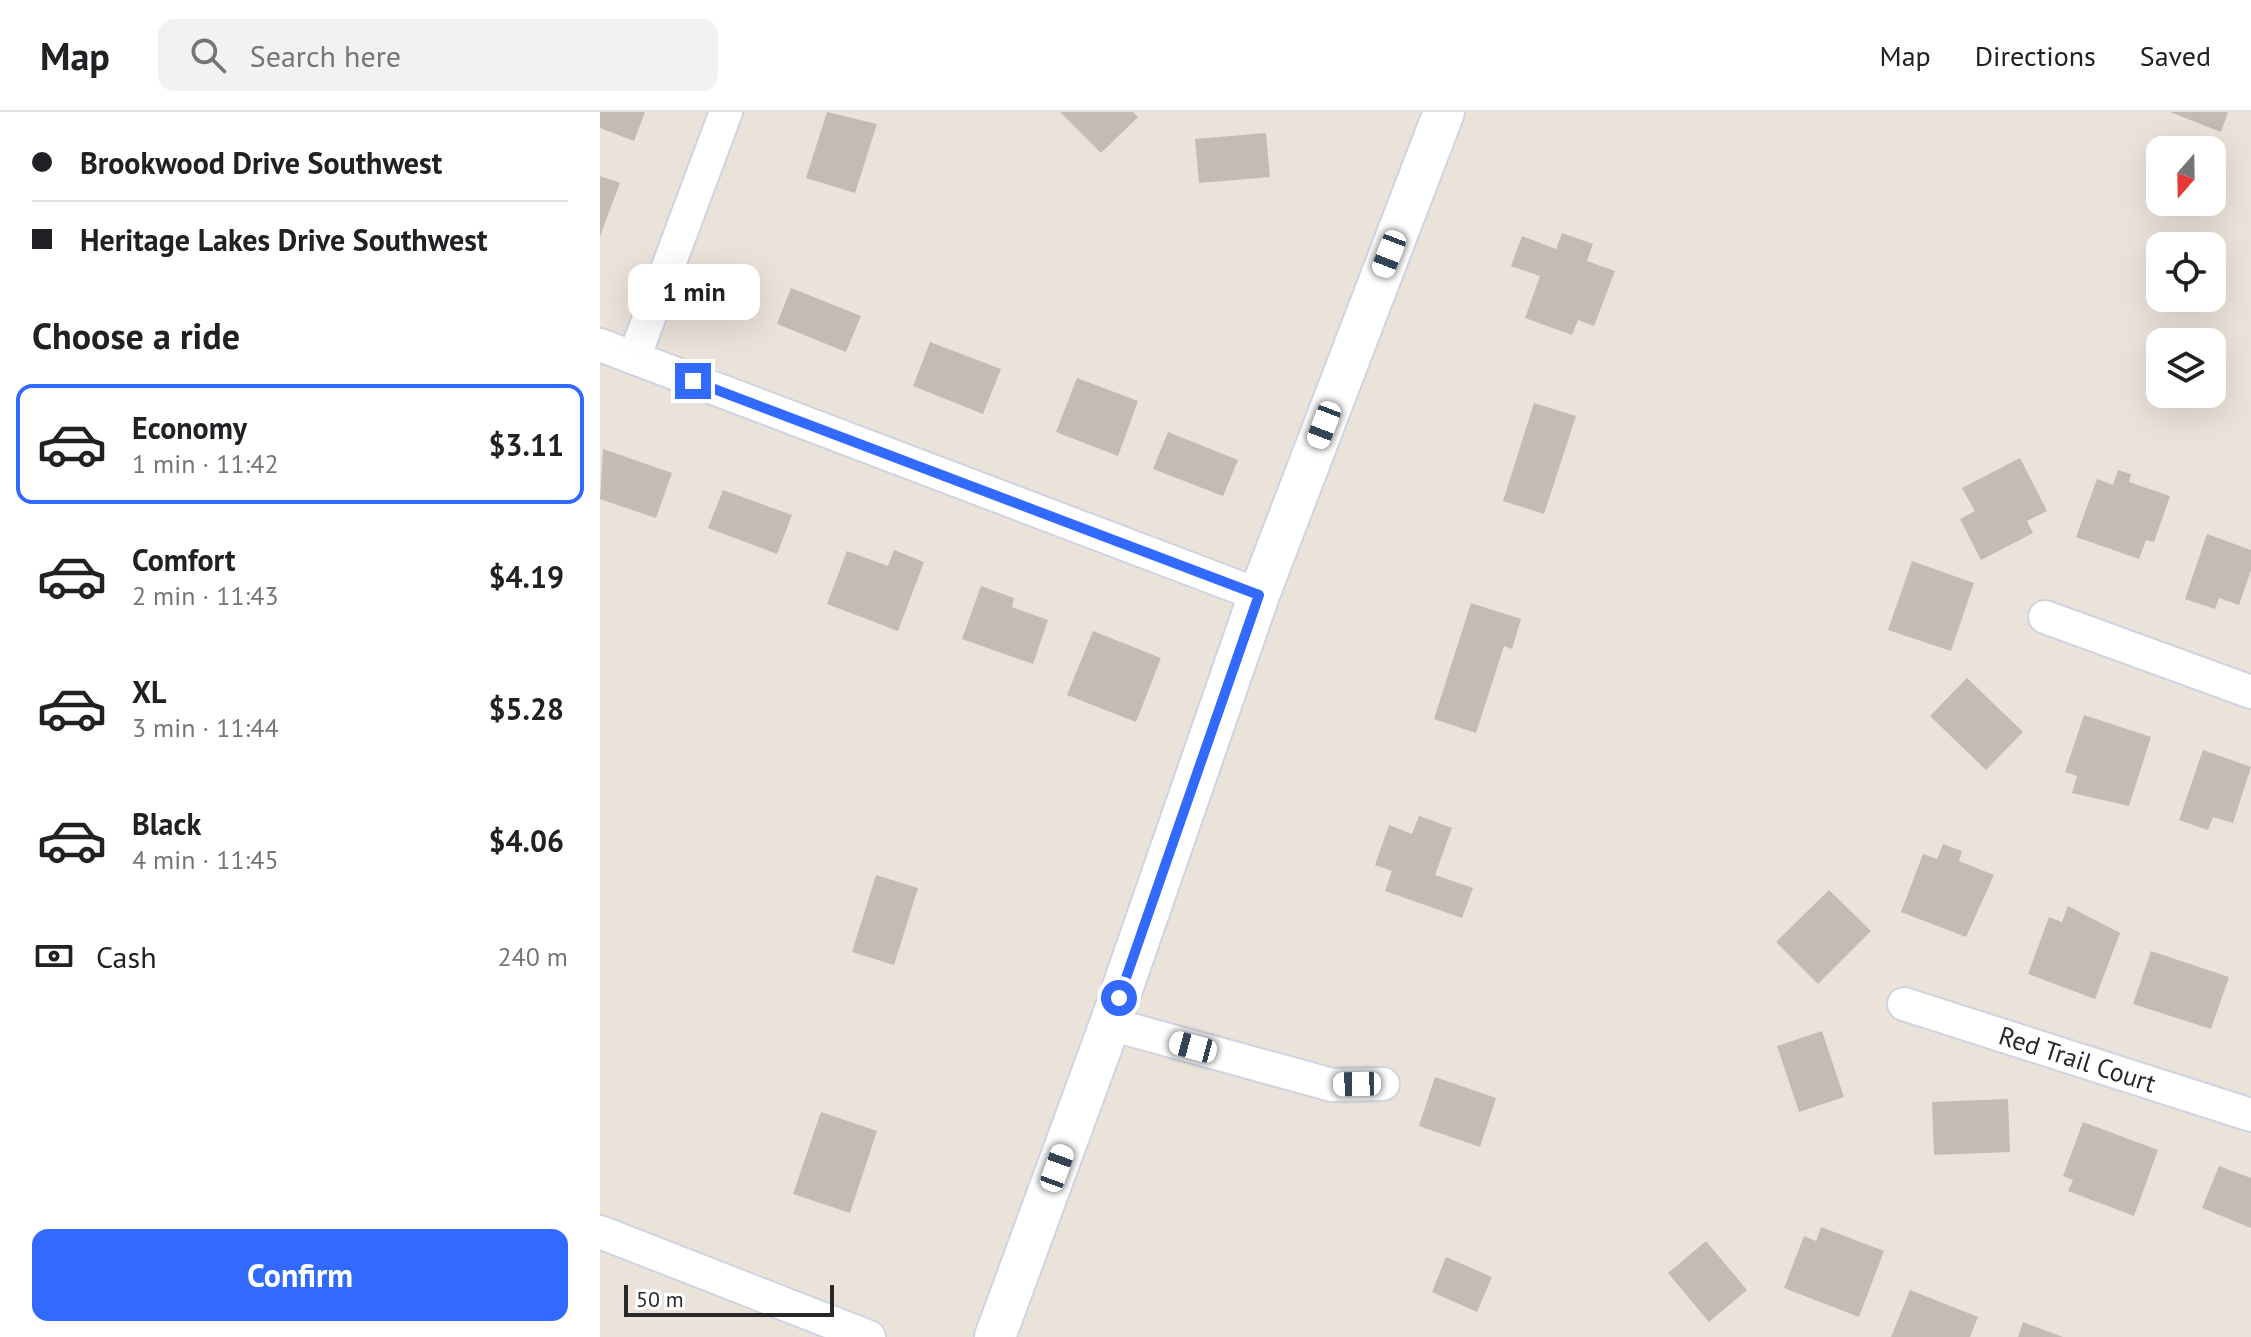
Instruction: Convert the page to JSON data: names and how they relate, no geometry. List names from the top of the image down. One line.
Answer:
{"streets":{"street":["Red Trail Court"]},"scale_bar":"50 m","north":"bottom","page":{"header":"Map","search":"Search here","nav":["Map","Directions","Saved"],"banner":["Brookwood Drive Southwest","Heritage Lakes Drive Southwest"],"bubble":"1 min","heading":"Choose a ride","list":[{"name":"Economy","note":"1 min · 11:42","value":"$3.11"},{"name":"Comfort","note":"2 min · 11:43","value":"$4.19"},{"name":"XL","note":"3 min · 11:44","value":"$5.28"},{"name":"Black","note":"4 min · 11:45","value":"$4.06"}],"pay":["Cash","240 m"],"buttons":"Confirm","scale":"50 m"}}
